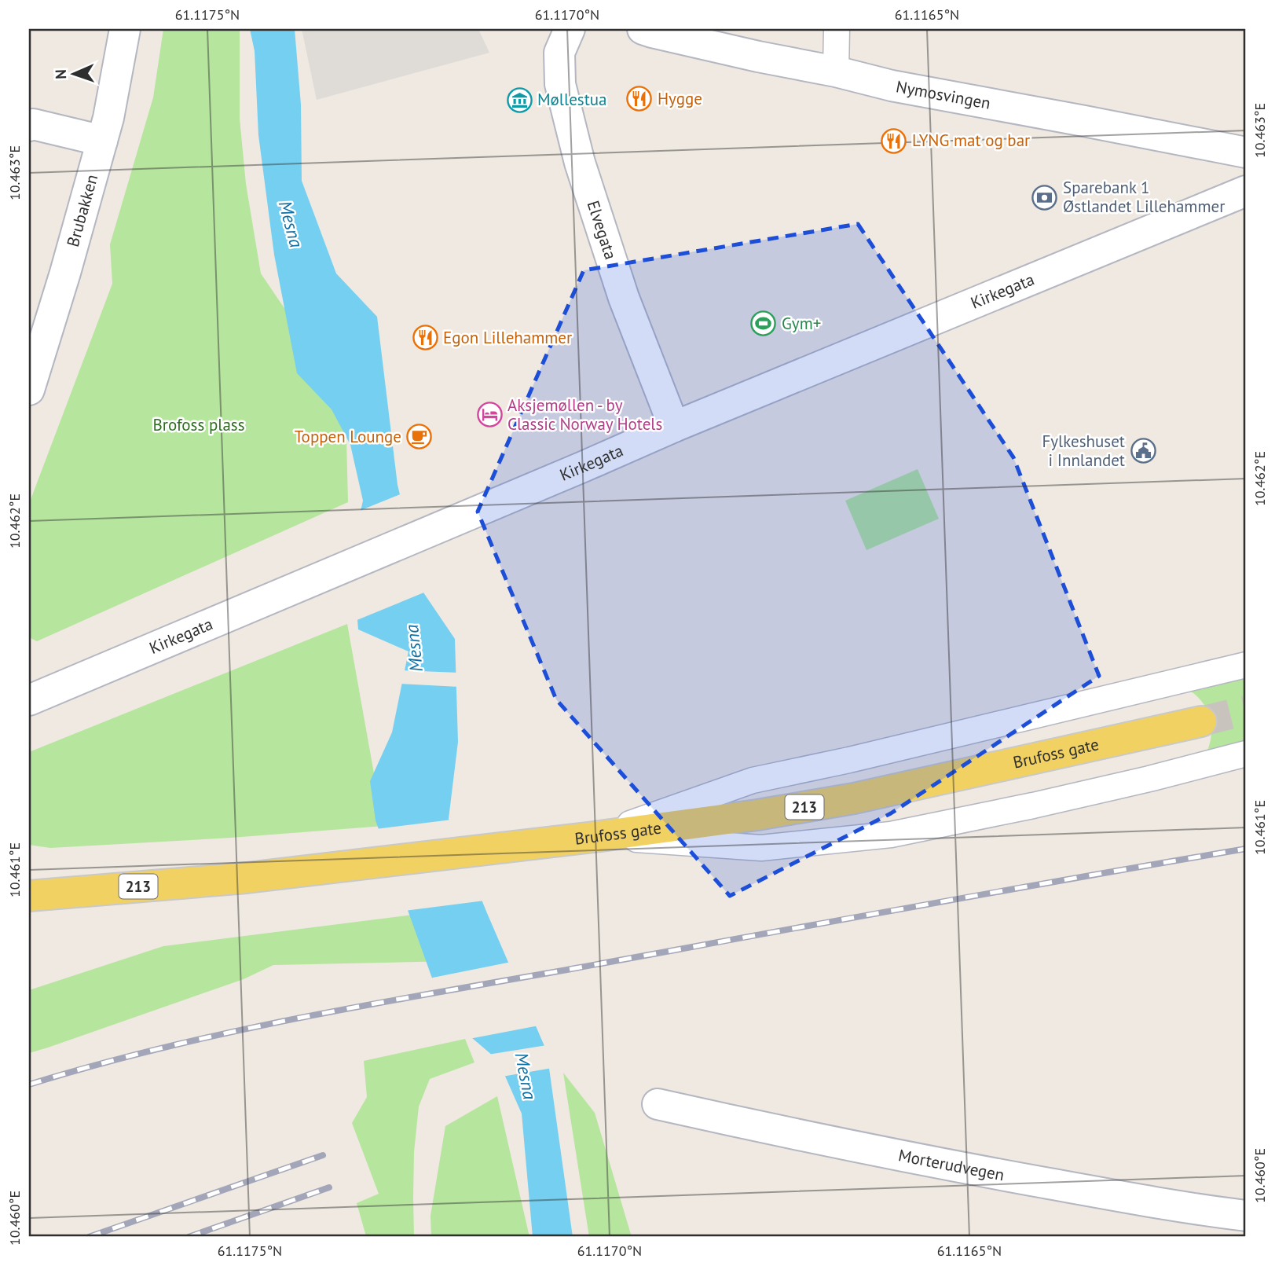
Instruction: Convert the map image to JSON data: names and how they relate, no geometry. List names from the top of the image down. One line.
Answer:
{"streets":{"main road":["Brufoss gate","213"],"street":["Nymosvingen","Brubakken","Elvegata","Kirkegata","Morterudvegen"]},"crossings":[["Elvegata","Kirkegata"]],"water":["Mesna"],"parks":["Brofoss plass"],"places":{"restaurant":["Hygge","LYNG mat og bar","Egon Lillehammer"],"museum":["Møllestua"],"bank":["Sparebank 1 Østlandet Lillehammer"],"sports":["Gym+"],"hotel":["Aksjemøllen - by Classic Norway Hotels"],"cafe":["Toppen Lounge"],"public building":["Fylkeshuset i Innlandet"]},"north":"left","coordinates":["61.1175°N","61.1170°N","61.1165°N","10.463°E","10.462°E","10.461°E","10.460°E"]}
